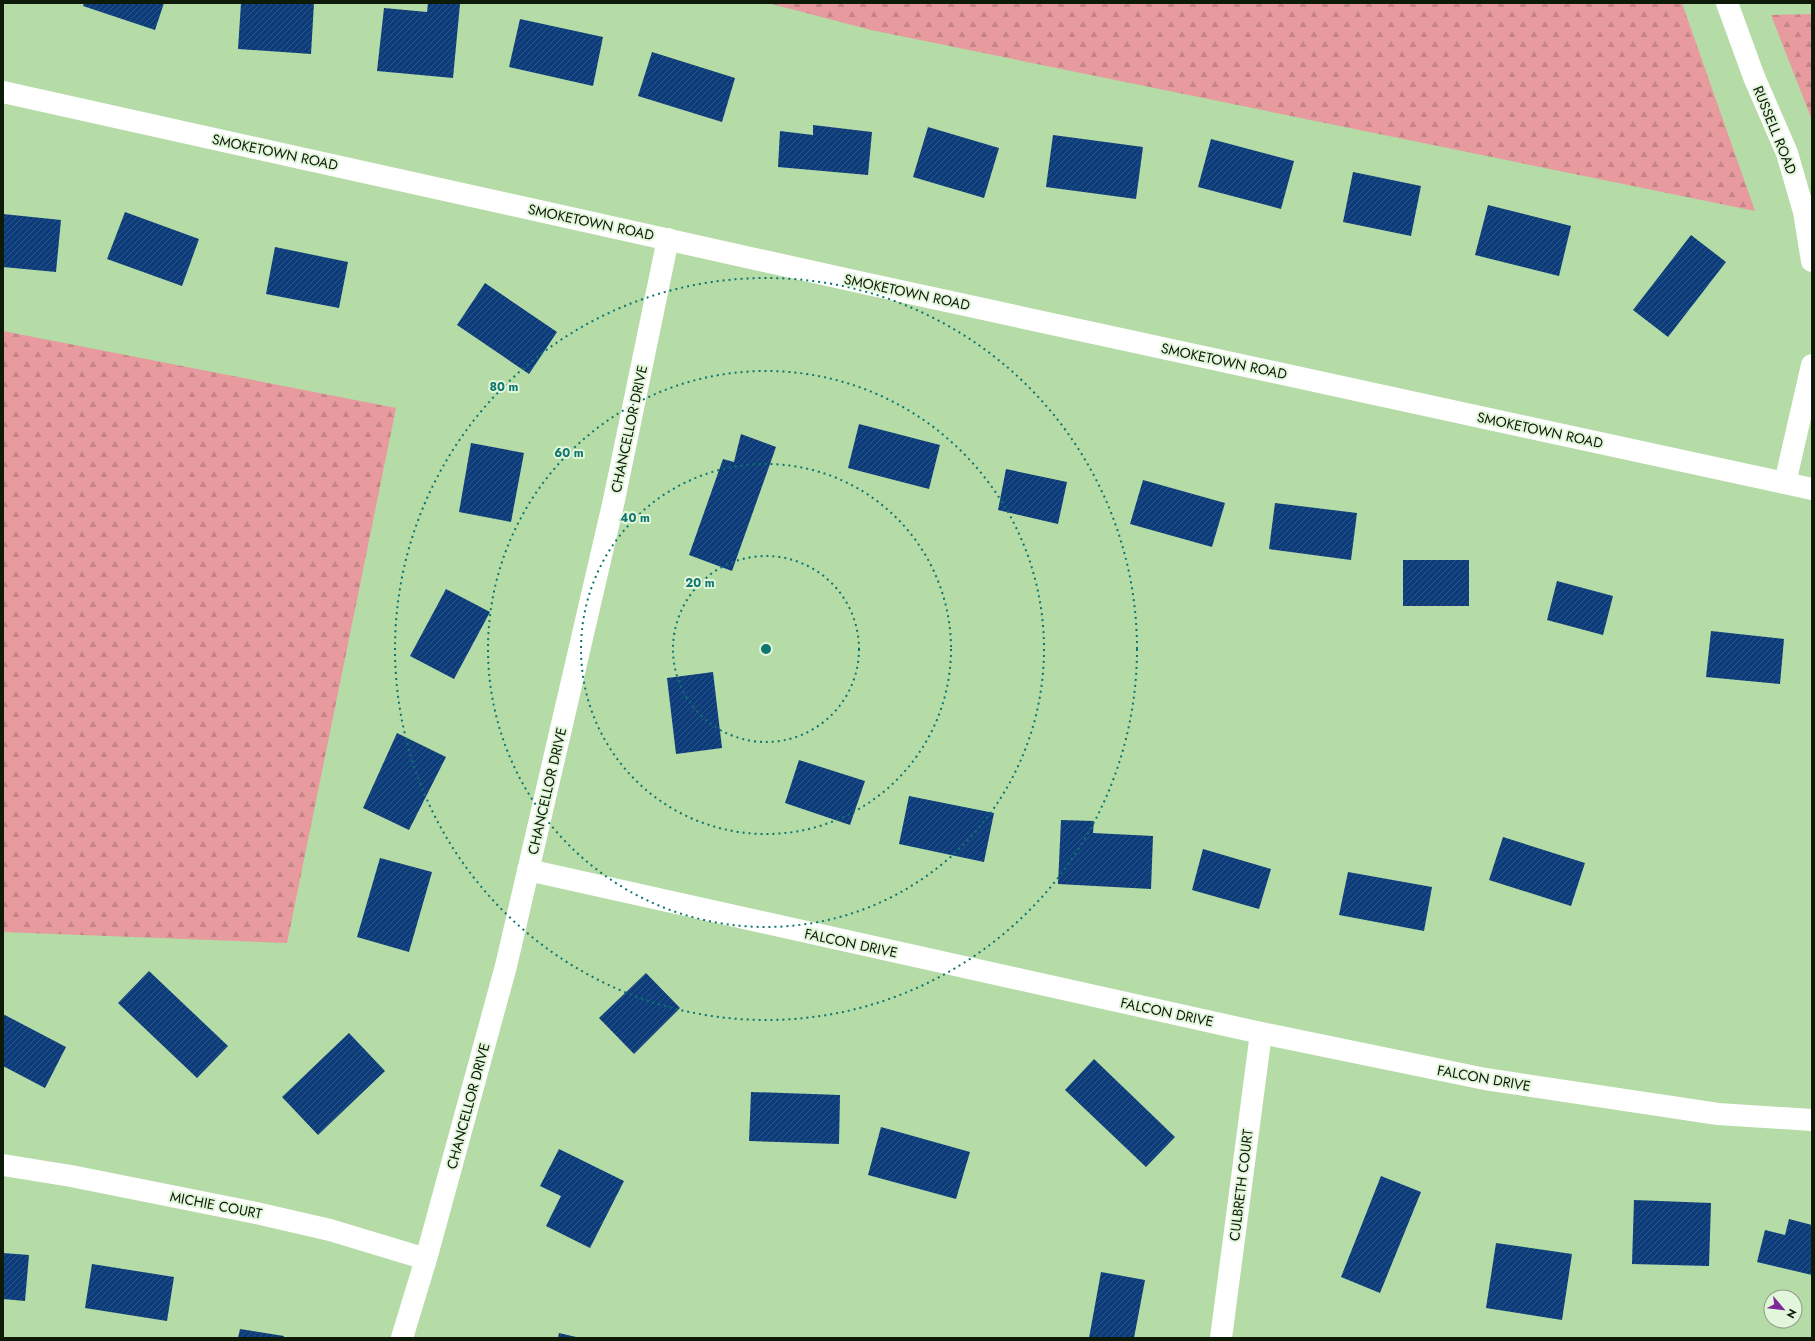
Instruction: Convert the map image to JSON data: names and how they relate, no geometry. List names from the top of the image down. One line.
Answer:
{"streets":{"street":["RUSSELL ROAD","SMOKETOWN ROAD","CHANCELLOR DRIVE","FALCON DRIVE","CULBRETH COURT","MICHIE COURT"]},"crossings":[["SMOKETOWN ROAD","CHANCELLOR DRIVE"],["CHANCELLOR DRIVE","FALCON DRIVE"],["CHANCELLOR DRIVE","MICHIE COURT"],["FALCON DRIVE","CULBRETH COURT"]],"north":"bottom right","rings":["80 m","60 m","40 m","20 m"]}
